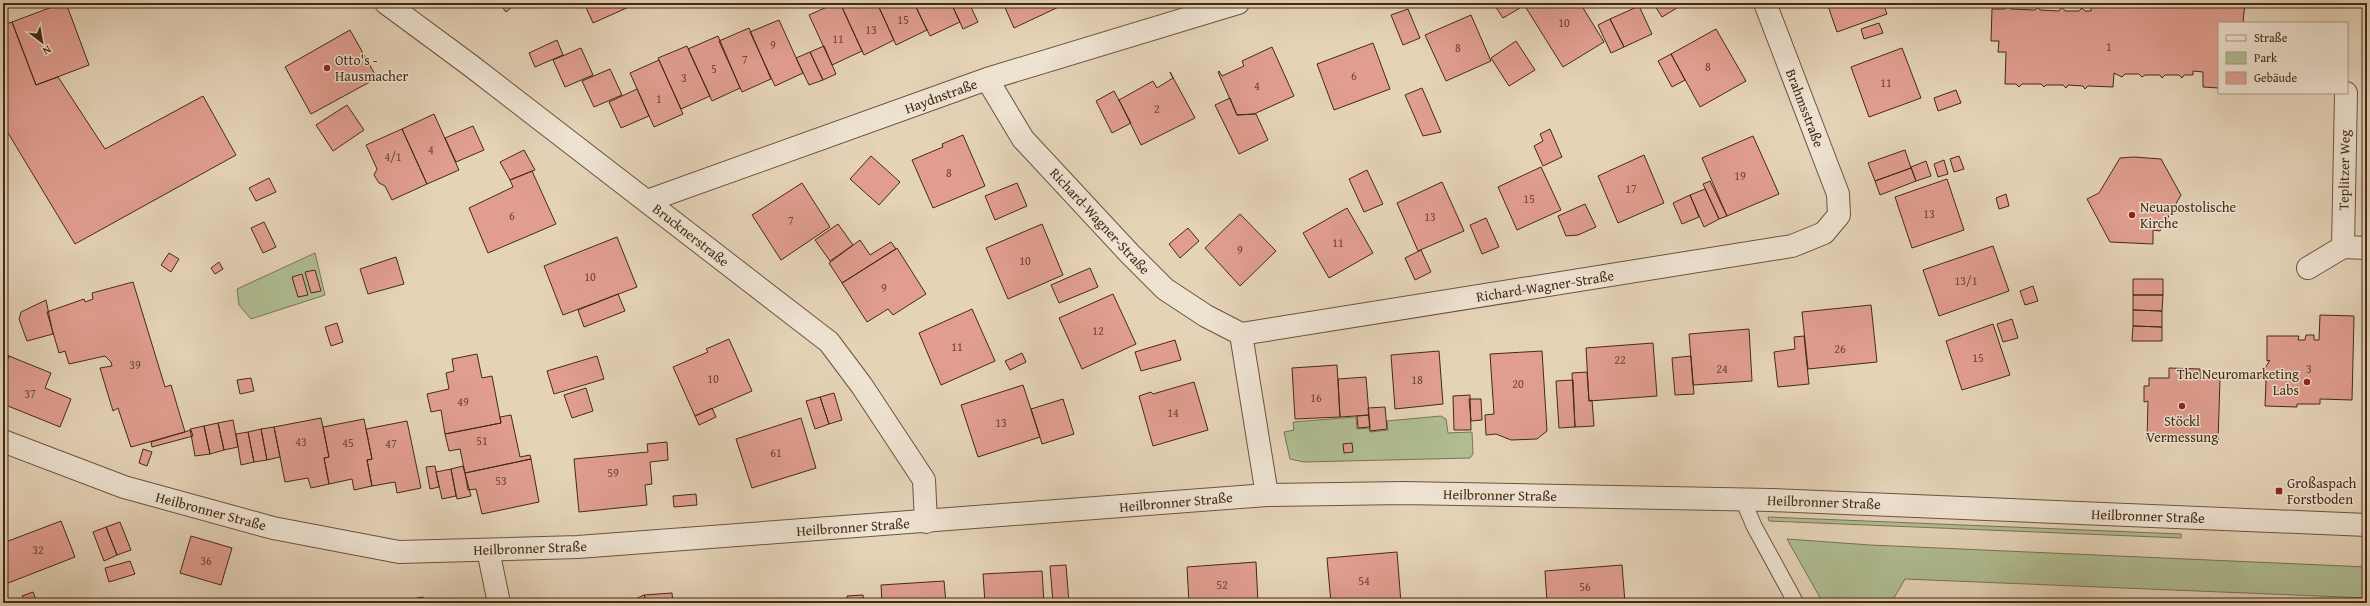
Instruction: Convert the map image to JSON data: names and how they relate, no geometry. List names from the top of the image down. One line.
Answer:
{"streets":{"street":["Haydnstraße","Brahmsstraße","Teplitzer Weg","Richard-Wagner-Straße","Brucknerstraße","Heilbronner Straße"]},"crossings":[["Haydnstraße","Richard-Wagner-Straße"],["Haydnstraße","Brucknerstraße"],["Brahmsstraße","Richard-Wagner-Straße"],["Brucknerstraße","Heilbronner Straße"]],"places":{"other":["Otto's - Hausmacher","Neuapostolische Kirche","The Neuromarketing Labs","Stöckl Vermessung"],"transit":["Großaspach Forstboden"]},"house_numbers":["15","10","13","11","9","1","8","7","8","5","6","3","11","4","1","2","4","4/1","8","19","17","15","13","6","13","7","11","9","10","10","13/1","9","12","11","26","15","22","39","24","3","10","18","20","37","16","49","14","13","51","43","45","47","61","59","53","32","36","54","52","56"],"legend":["Straße","Park","Gebäude"],"north":"bottom right"}
